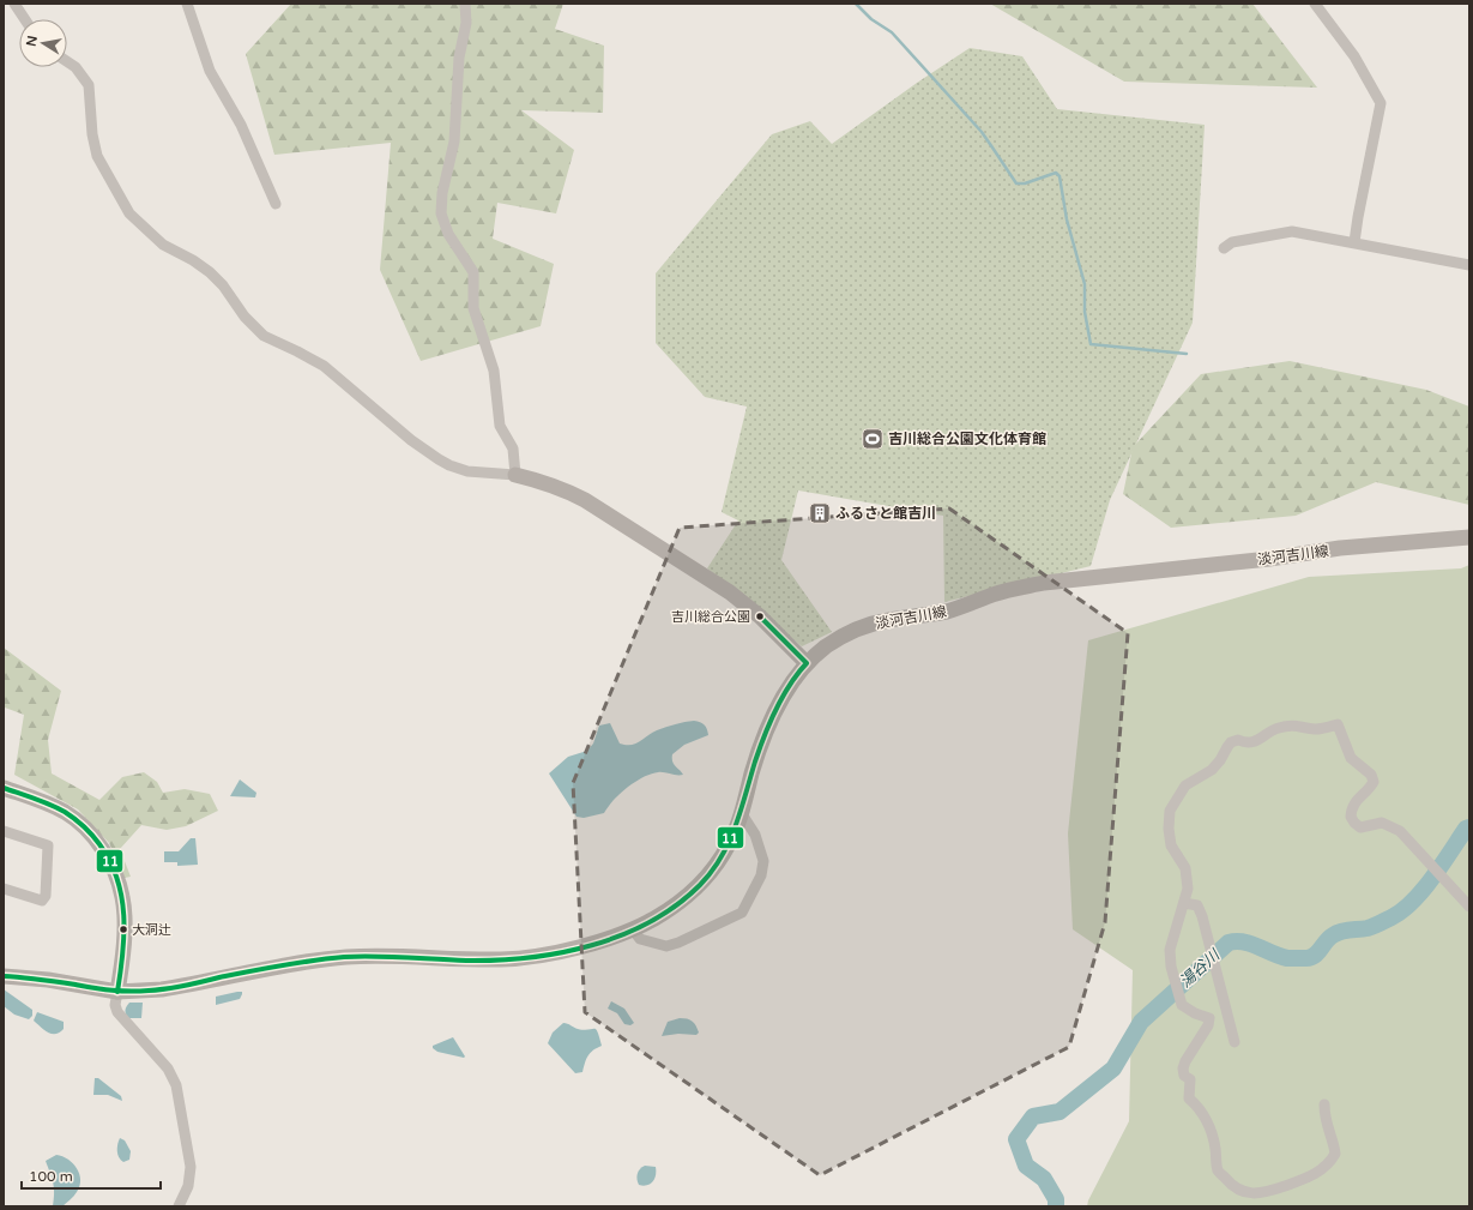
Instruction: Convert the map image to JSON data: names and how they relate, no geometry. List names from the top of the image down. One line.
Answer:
{"streets":{"main road":["淡河吉川線"]},"water":["湯谷川"],"places":{"sports":["吉川総合公園文化体育館"],"building":["ふるさと館吉川"],"other":["吉川総合公園","大洞辻"]},"lines":["transit line 11"],"scale_bar":"100 m","north":"left"}
